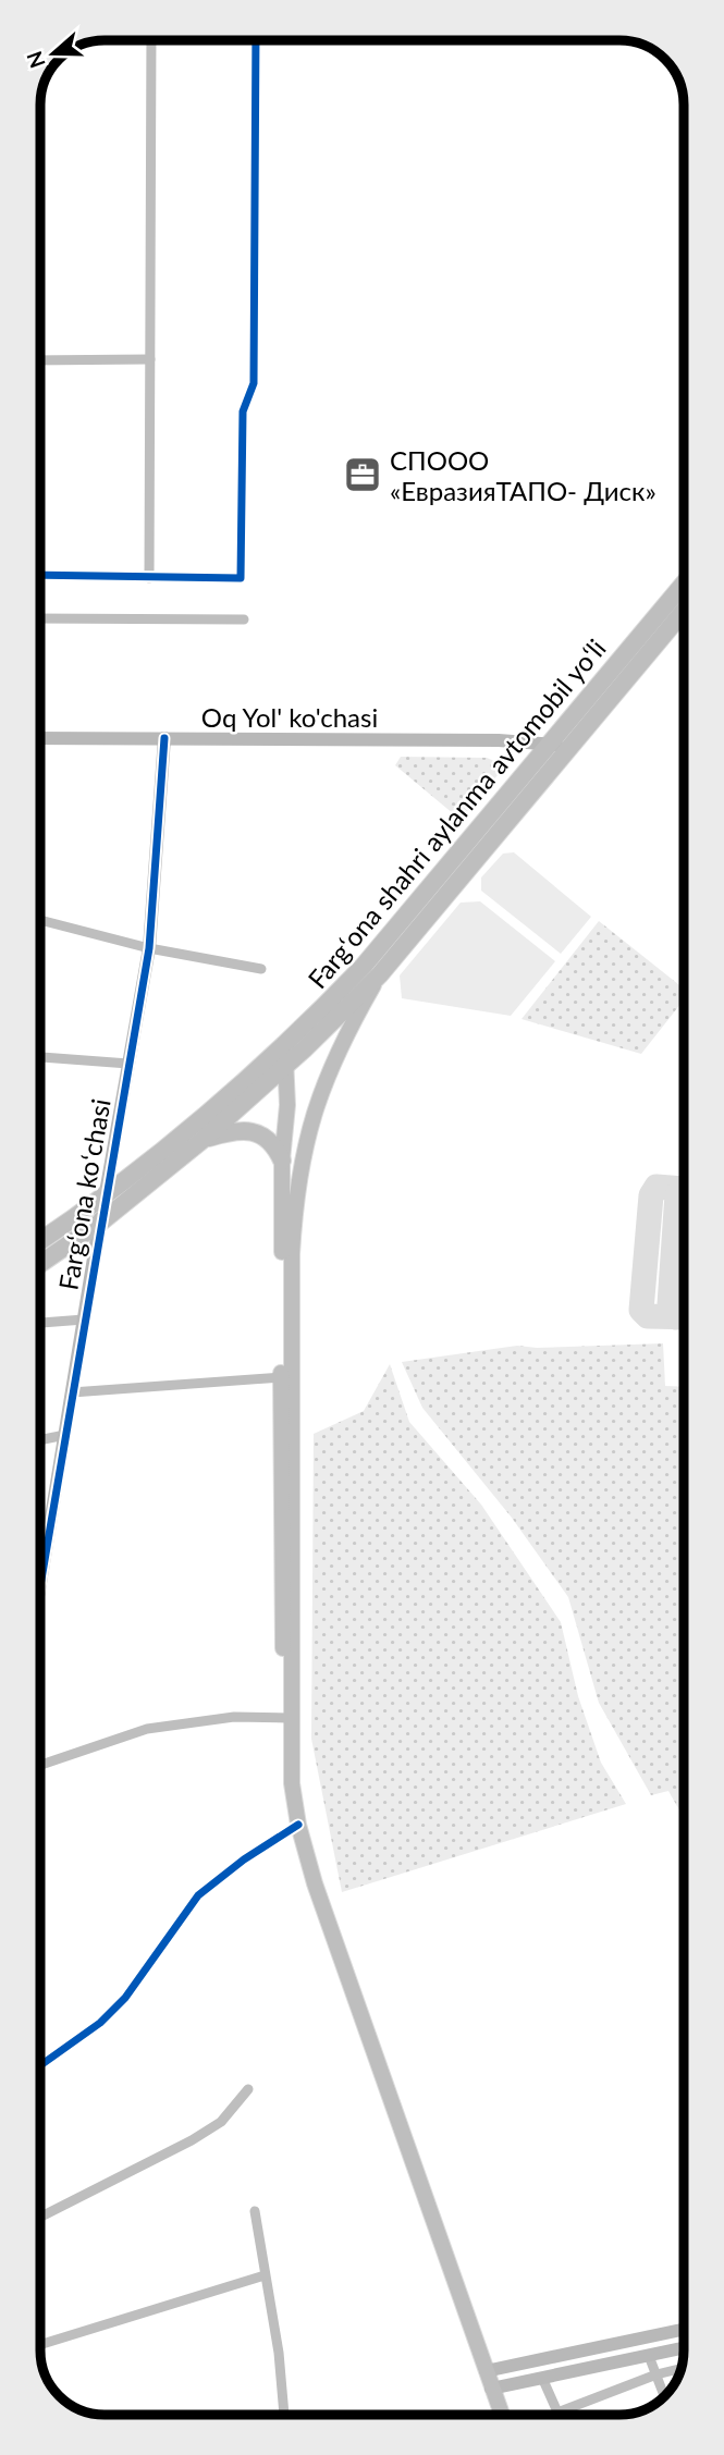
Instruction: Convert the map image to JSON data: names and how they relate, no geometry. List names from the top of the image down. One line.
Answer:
{"streets":{"highway":["Fargʻona shahri aylanma avtomobil yoʻli"],"street":["Oq Yol' ko'chasi","Fargʻona koʻchasi"]},"crossings":[["Oq Yol' ko'chasi","Fargʻona shahri aylanma avtomobil yoʻli"],["Oq Yol' ko'chasi","Fargʻona koʻchasi"],["Fargʻona shahri aylanma avtomobil yoʻli","Fargʻona koʻchasi"]],"places":{"office":["СПООО «ЕвразияТАПО- Диск»"]},"north":"left"}
